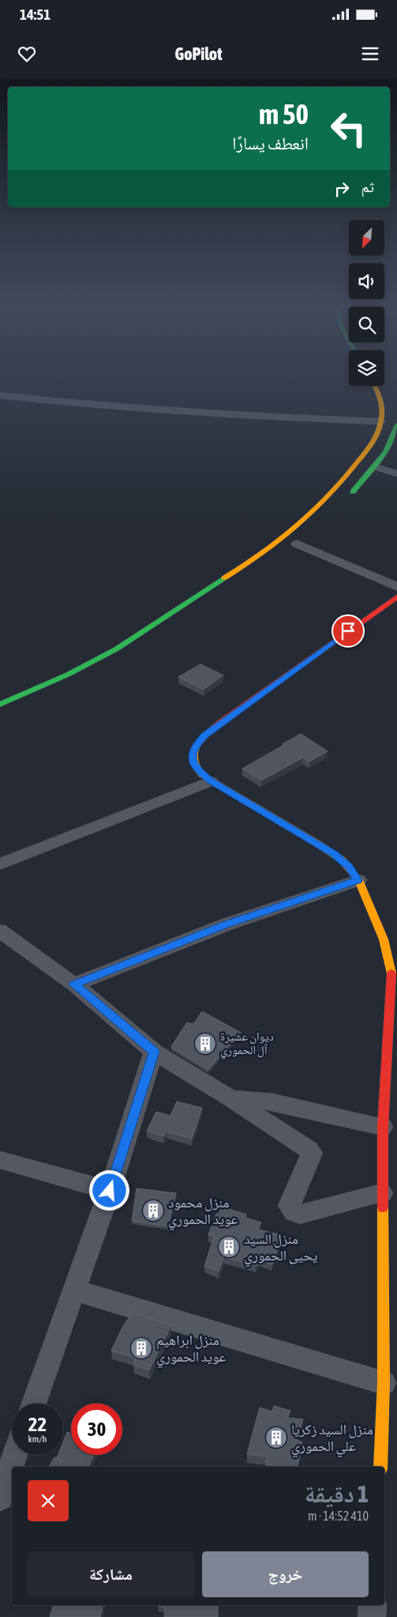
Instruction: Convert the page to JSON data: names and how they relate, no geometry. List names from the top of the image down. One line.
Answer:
{"places":{"building":["ديوان عشيرة آل الحموري","منزل محمود عويد الحموري","منزل السيد يحيى الحموري","منزل ابراهيم عويد الحموري","منزل السيد زكريا علي الحموري"]},"north":"bottom left","page":{"status":"14:51","header":"GoPilot","turn":["50 m","انعطف يسارًا"],"then":"ثم","speed":"22 km/h","limit":"30","heading":["1 دقيقة","410 m · 14:52"],"buttons":["خروج","مشاركة"]}}
